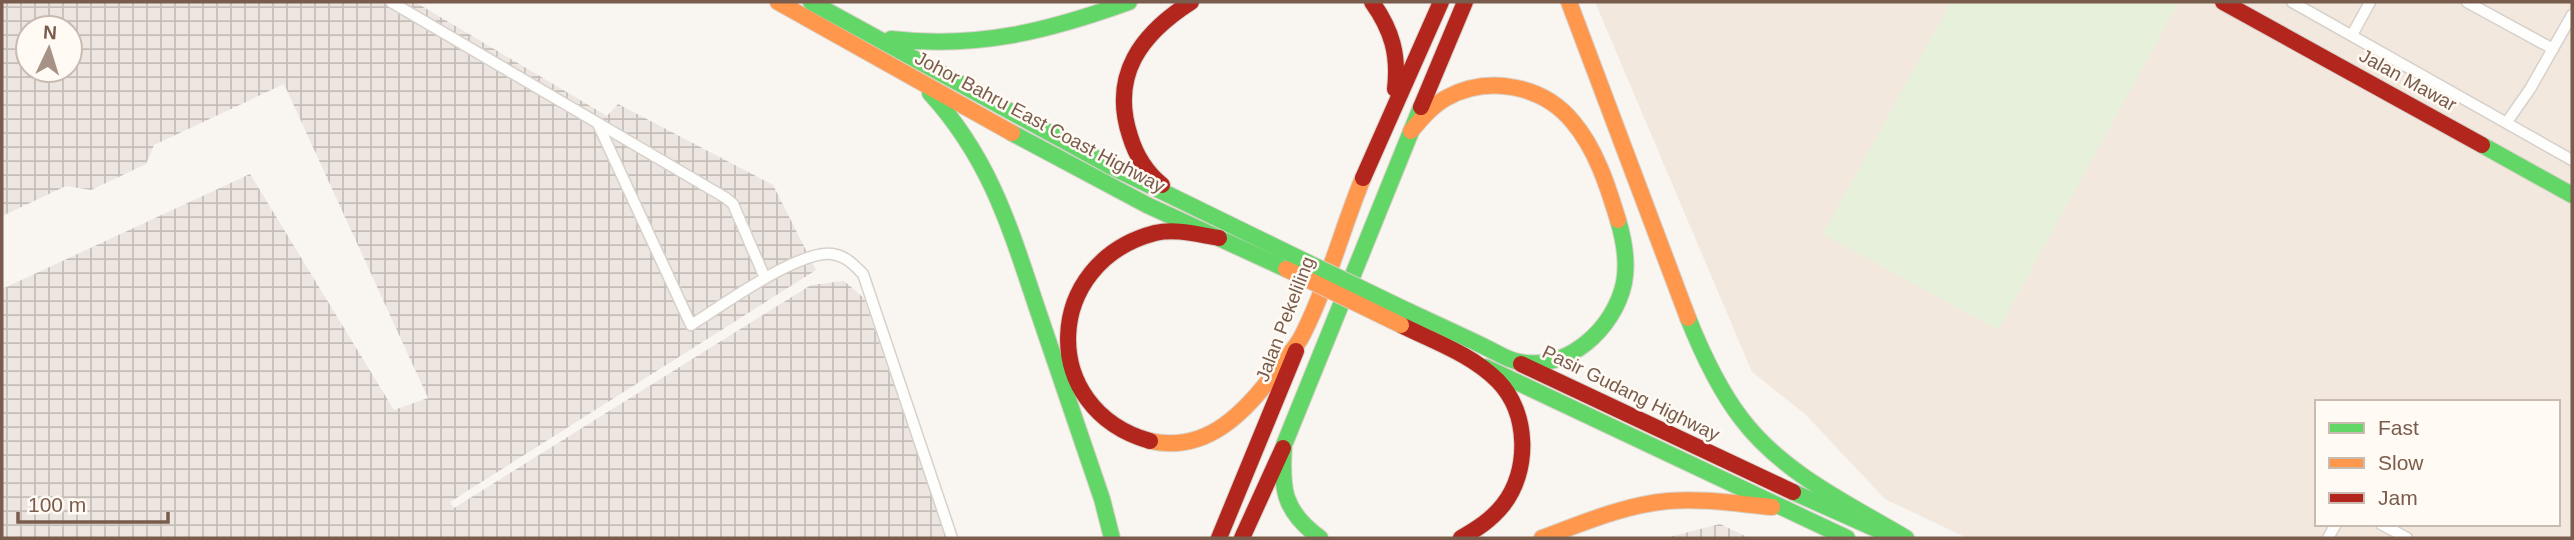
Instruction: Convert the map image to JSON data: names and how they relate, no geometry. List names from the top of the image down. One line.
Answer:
{"streets":{"main road":["Jalan Mawar","Johor Bahru East Coast Highway","Jalan Pekeliling","Pasir Gudang Highway"]},"crossings":[["Johor Bahru East Coast Highway","Pasir Gudang Highway"]],"legend":["Fast","Slow","Jam"],"scale_bar":"100 m","north":"top"}
